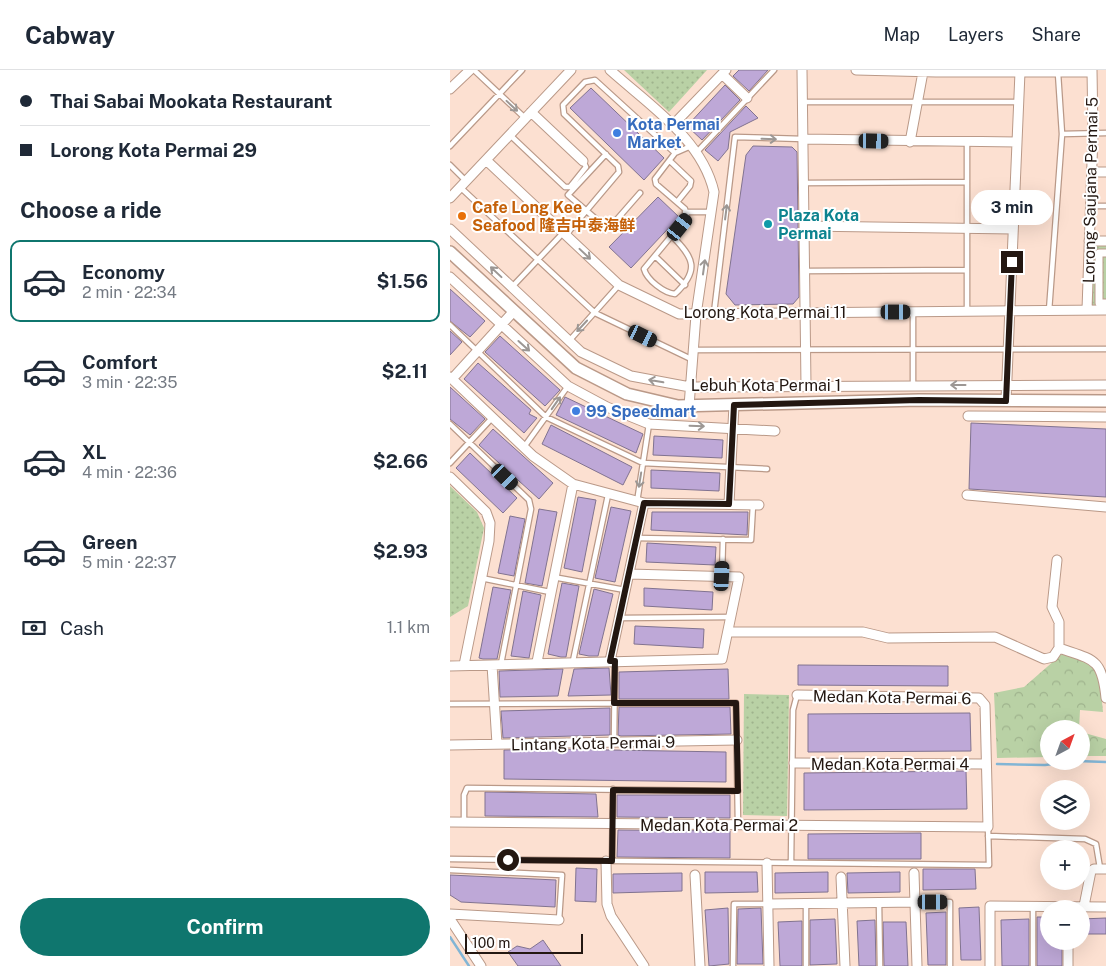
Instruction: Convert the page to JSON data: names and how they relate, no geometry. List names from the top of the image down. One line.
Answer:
{"streets":{"street":["Lorong Saujana Permai 5","Lorong Kota Permai 11","Lebuh Kota Permai 1","Medan Kota Permai 6","Lintang Kota Permai 9","Medan Kota Permai 4","Medan Kota Permai 2"]},"crossings":[["Lorong Saujana Permai 5","Lorong Kota Permai 11"],["Medan Kota Permai 6","Medan Kota Permai 4"]],"places":["Kota Permai Market","Cafe Long Kee Seafood 隆吉中泰海鲜","Plaza Kota Permai","99 Speedmart"],"scale_bar":"100 m","north":"top right","page":{"header":"Cabway","nav":["Map","Layers","Share"],"banner":["Thai Sabai Mookata Restaurant","Lorong Kota Permai 29"],"heading":"Choose a ride","bubble":"3 min","list":[{"name":"Economy","note":"2 min · 22:34","value":"$1.56"},{"name":"Comfort","note":"3 min · 22:35","value":"$2.11"},{"name":"XL","note":"4 min · 22:36","value":"$2.66"},{"name":"Green","note":"5 min · 22:37","value":"$2.93"}],"pay":["Cash","1.1 km"],"map_buttons":["+","−"],"buttons":"Confirm","scale":"100 m"}}
